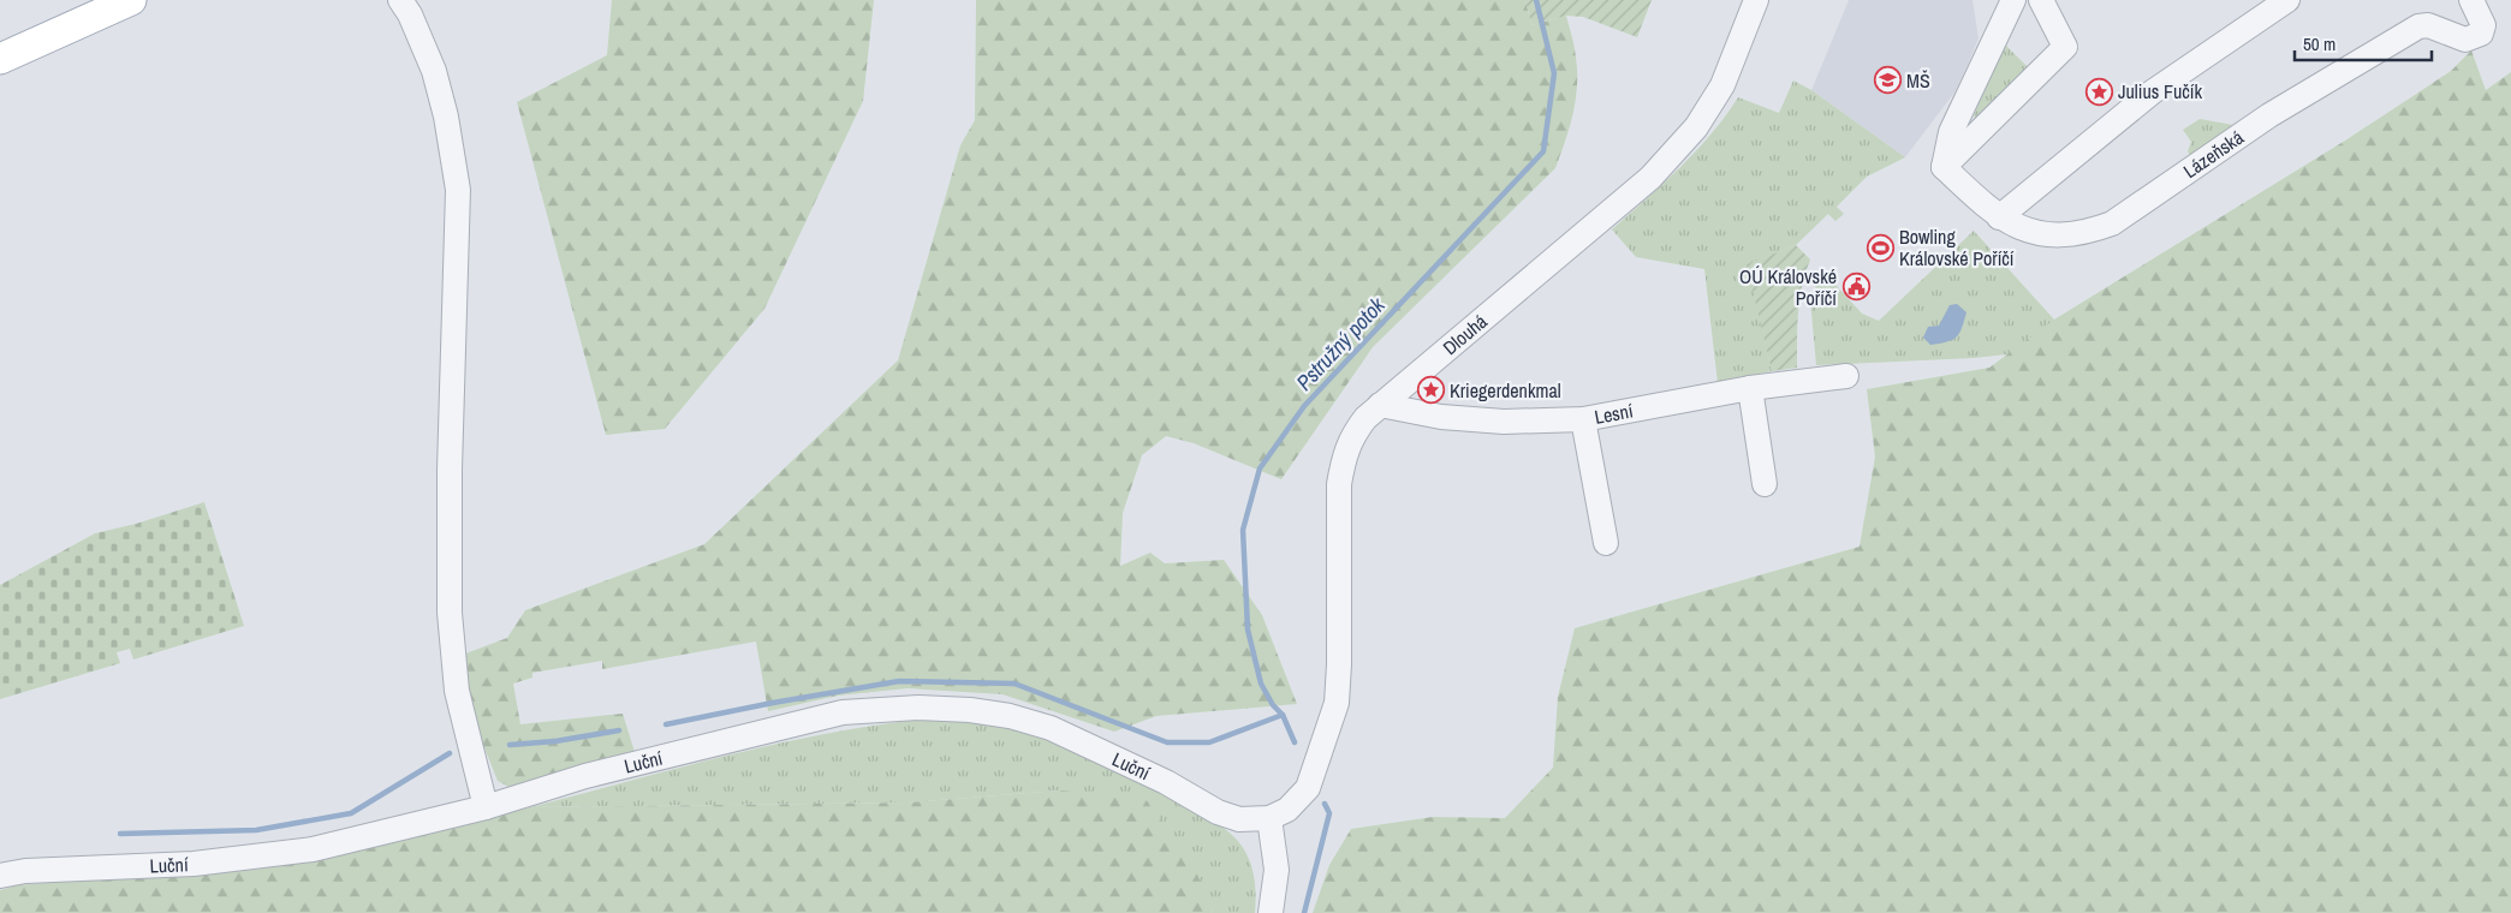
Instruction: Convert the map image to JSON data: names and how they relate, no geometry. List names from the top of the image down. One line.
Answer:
{"streets":{"street":["Lázeňská","Dlouhá","Lesní","Luční"]},"crossings":[["Dlouhá","Lesní"],["Dlouhá","Luční"]],"water":["Pstružný potok"],"places":{"school or university":["MŠ"],"place":["Julius Fučík","Kriegerdenkmal"],"sports":["Bowling Královské Poříčí"],"public building":["OÚ Královské Poříčí"]},"scale_bar":"50 m"}
